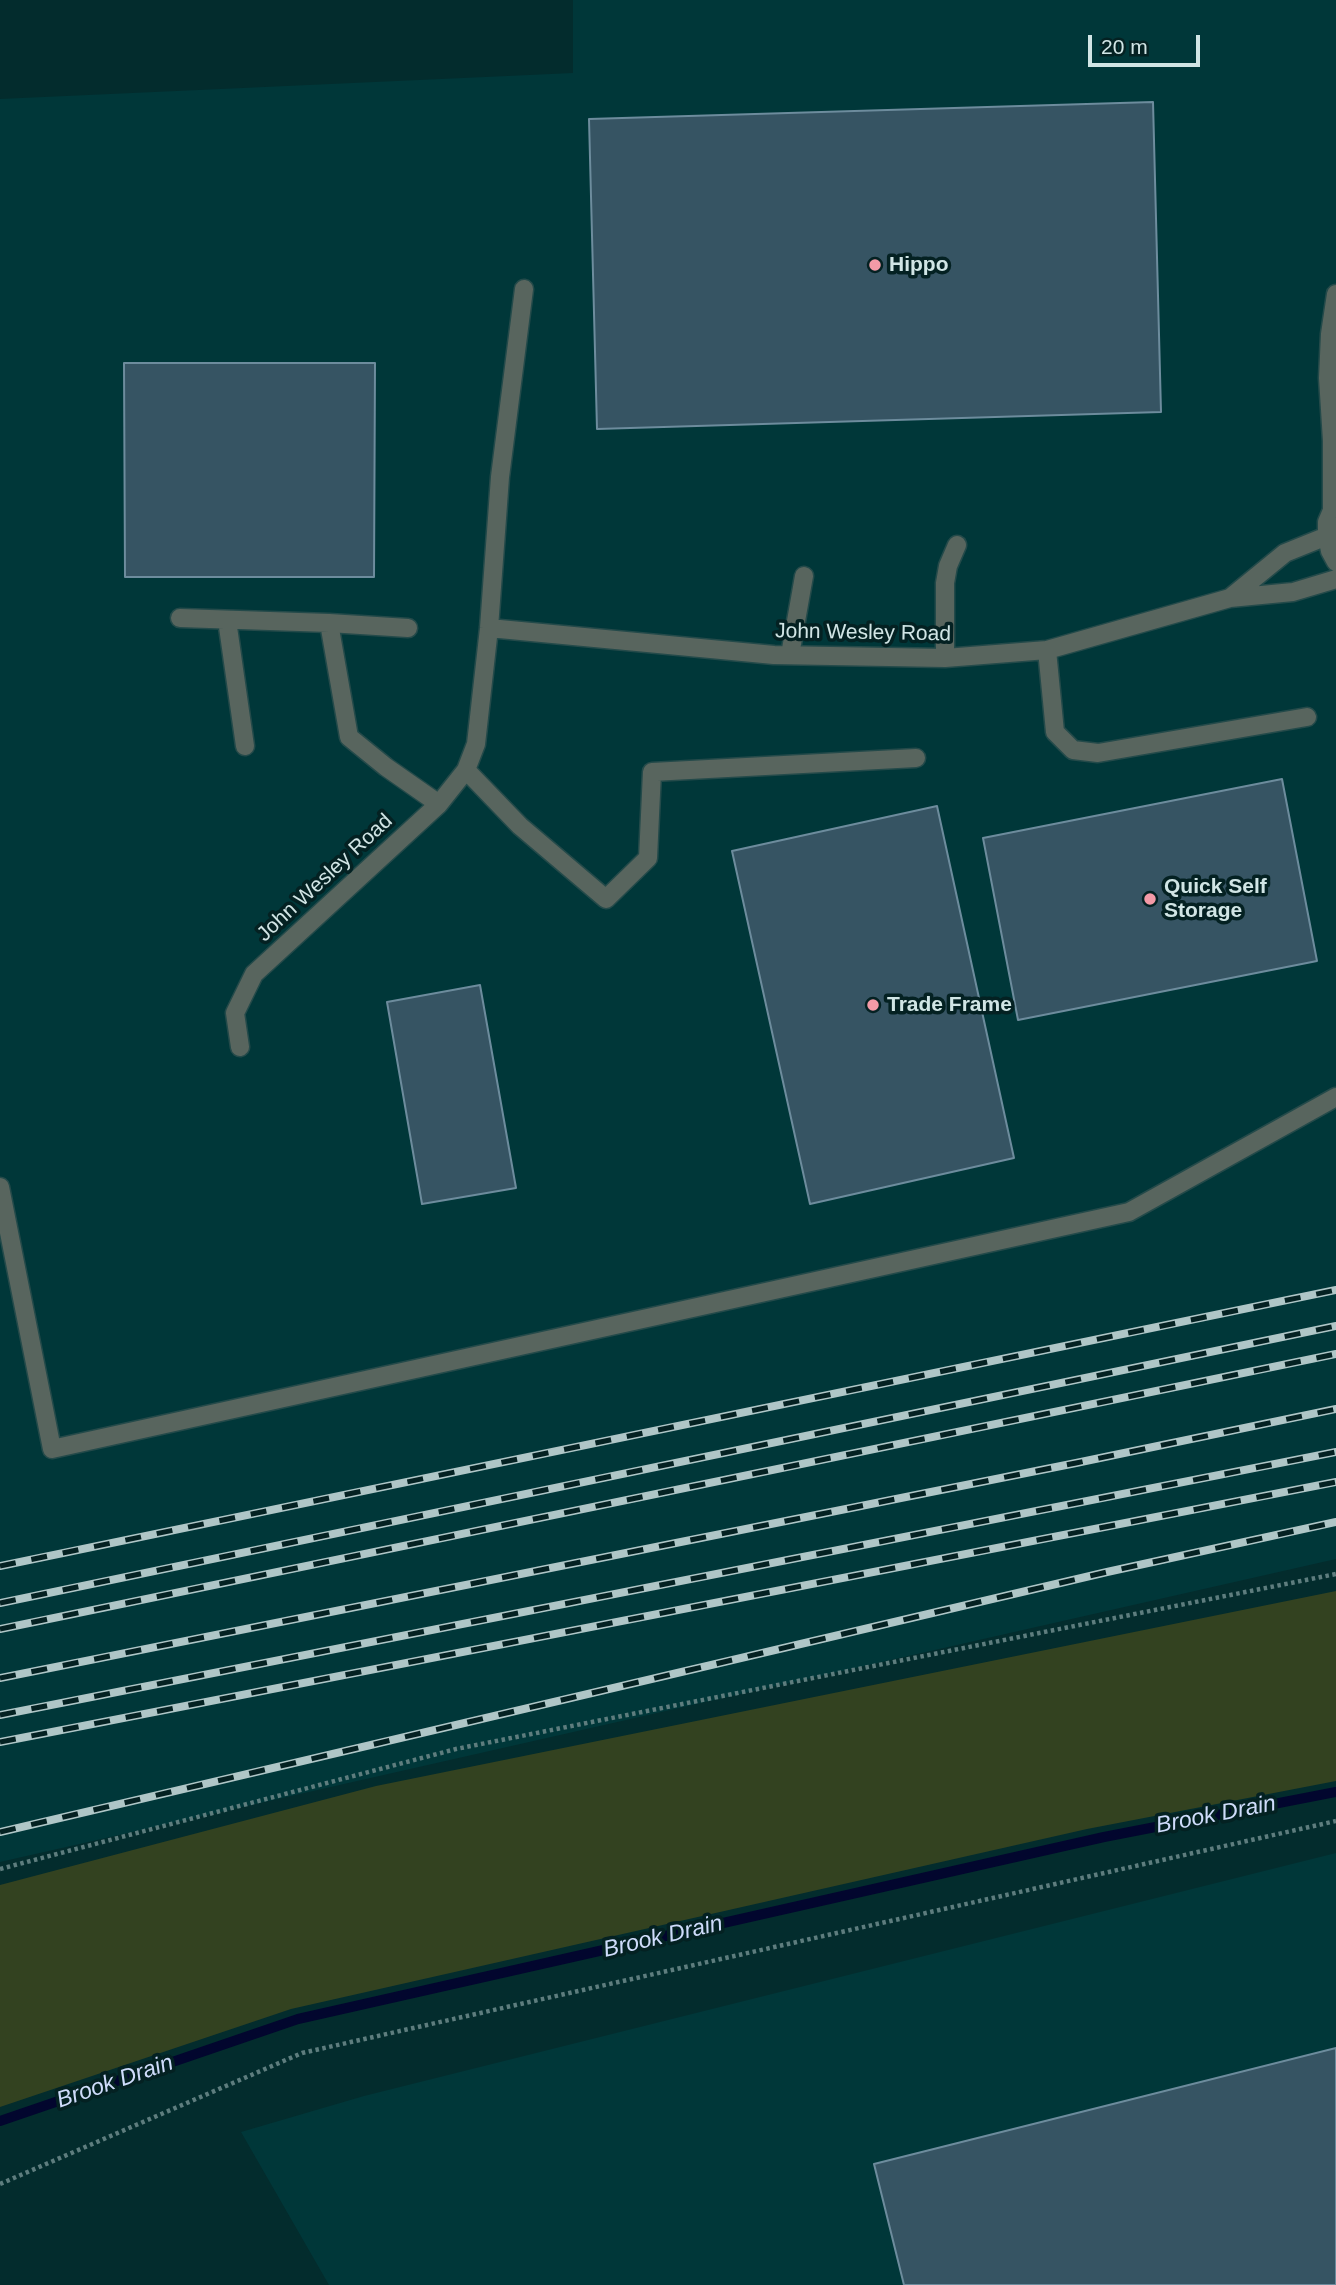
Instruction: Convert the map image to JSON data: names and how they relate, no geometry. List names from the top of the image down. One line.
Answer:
{"streets":{"street":["John Wesley Road"]},"water":["Brook Drain"],"places":["Hippo","Quick Self Storage","Trade Frame"],"scale_bar":"20 m"}
